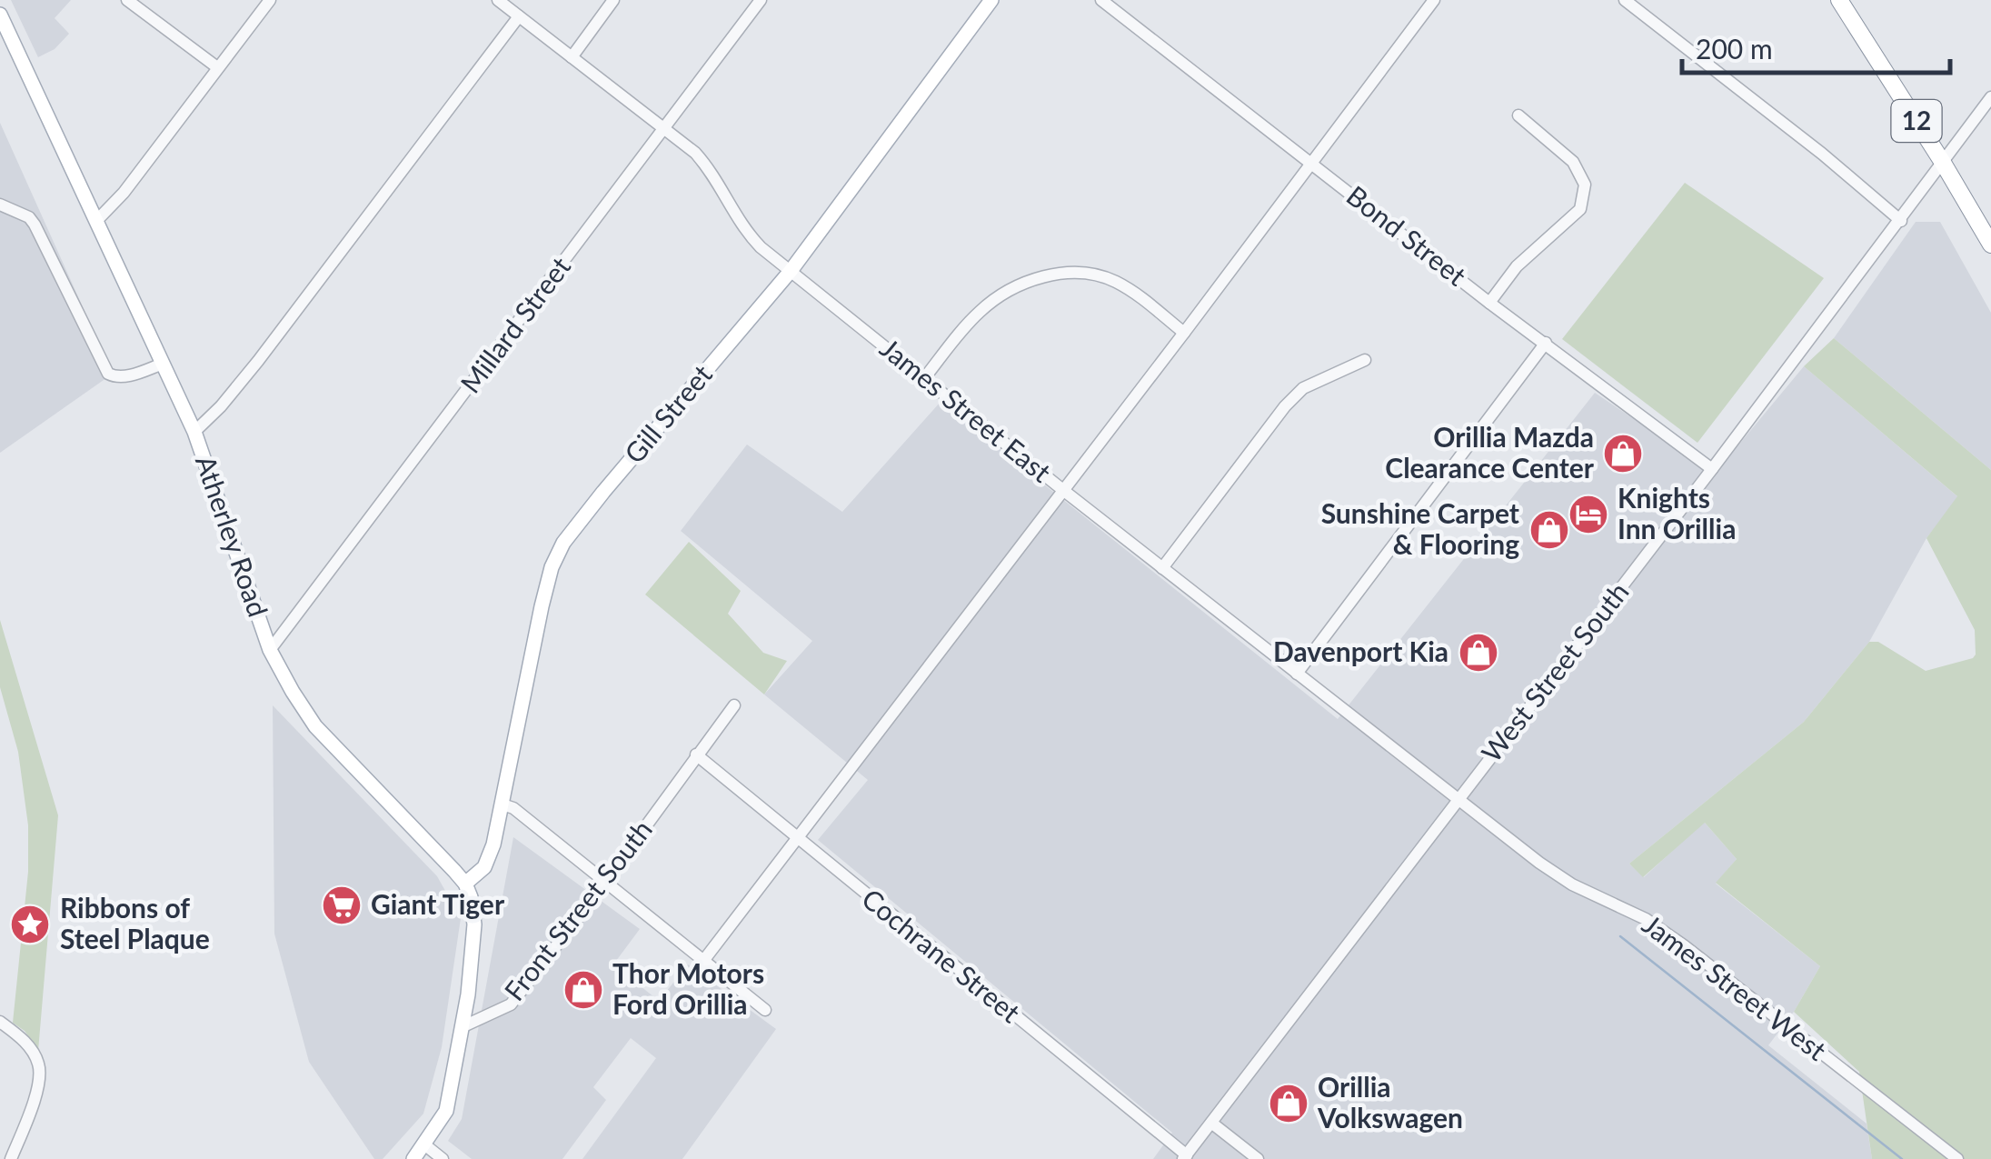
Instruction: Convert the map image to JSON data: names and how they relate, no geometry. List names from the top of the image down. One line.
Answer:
{"streets":{"highway":["12"],"main road":["Gill Street","Atherley Road"],"street":["Bond Street","Millard Street","James Street East","West Street South","Front Street South","Cochrane Street","James Street West"]},"crossings":[["12","West Street South"],["Bond Street","West Street South"],["Millard Street","James Street East"],["Millard Street","Atherley Road"],["James Street East","Gill Street"],["James Street East","West Street South"],["James Street East","James Street West"],["Gill Street","Atherley Road"],["West Street South","Cochrane Street"],["West Street South","James Street West"],["Front Street South","Cochrane Street"]],"places":{"shop":["Orillia Mazda Clearance Center","Sunshine Carpet & Flooring","Davenport Kia","Thor Motors Ford Orillia","Orillia Volkswagen"],"hotel":["Knights Inn Orillia"],"supermarket":["Giant Tiger"],"place":["Ribbons of Steel Plaque"]},"scale_bar":"200 m"}
